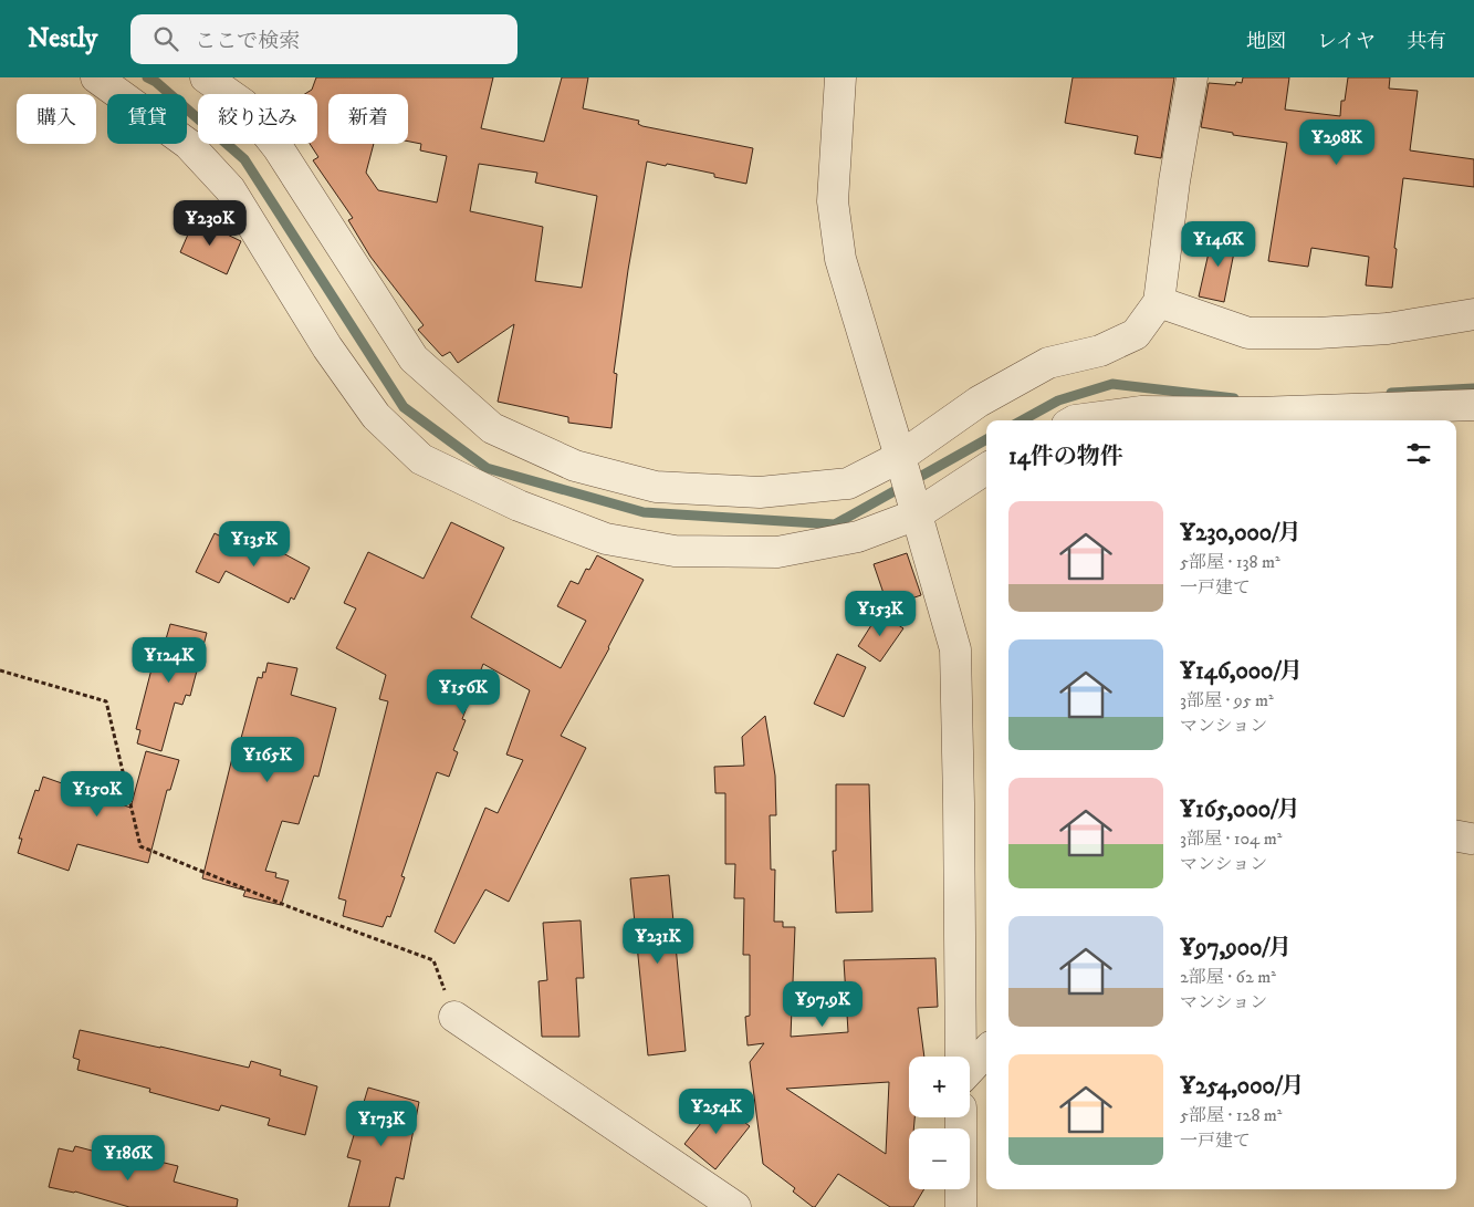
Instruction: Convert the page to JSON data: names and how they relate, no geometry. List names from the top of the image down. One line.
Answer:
{"page":{"header":"Nestly","search":"ここで検索","nav":["地図","レイヤ","共有"],"chip":["購入","賃貸","絞り込み","新着"],"price":["¥298K","¥230K","¥146K","¥135K","¥153K","¥124K","¥156K","¥165K","¥150K","¥231K","¥97.9K","¥254K","¥173K","¥186K"],"heading":"14件の物件","list":[{"name":"¥230,000/月","note":"5部屋 · 138 m² · 一戸建て"},{"name":"¥146,000/月","note":"3部屋 · 95 m² · マンション"},{"name":"¥165,000/月","note":"3部屋 · 104 m² · マンション"},{"name":"¥97,900/月","note":"2部屋 · 62 m² · マンション"},{"name":"¥254,000/月","note":"5部屋 · 128 m² · 一戸建て"}],"map_buttons":["+","−"]}}
